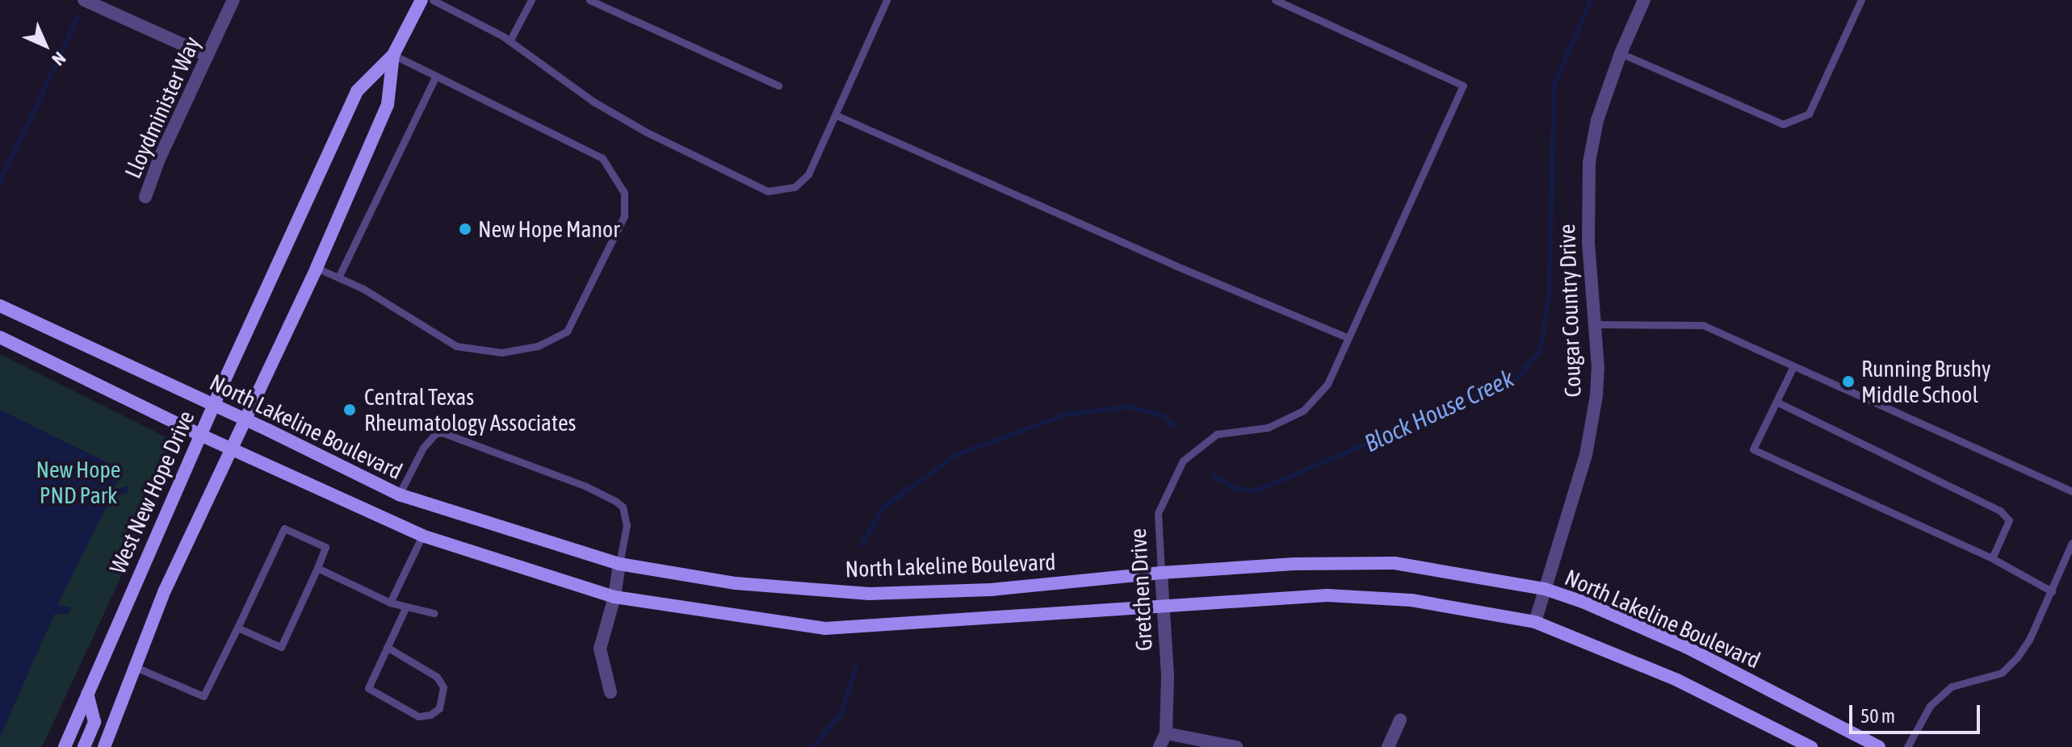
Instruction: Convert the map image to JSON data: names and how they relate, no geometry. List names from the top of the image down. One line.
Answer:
{"streets":{"main road":["North Lakeline Boulevard","West New Hope Drive"],"street":["Lloydminister Way","Cougar Country Drive","Gretchen Drive"]},"crossings":[["Cougar Country Drive","North Lakeline Boulevard"],["North Lakeline Boulevard","West New Hope Drive"],["North Lakeline Boulevard","Gretchen Drive"]],"water":["Block House Creek"],"parks":["New Hope PND Park"],"places":["New Hope Manor","Running Brushy Middle School","Central Texas Rheumatology Associates"],"scale_bar":"50 m","north":"bottom right"}
